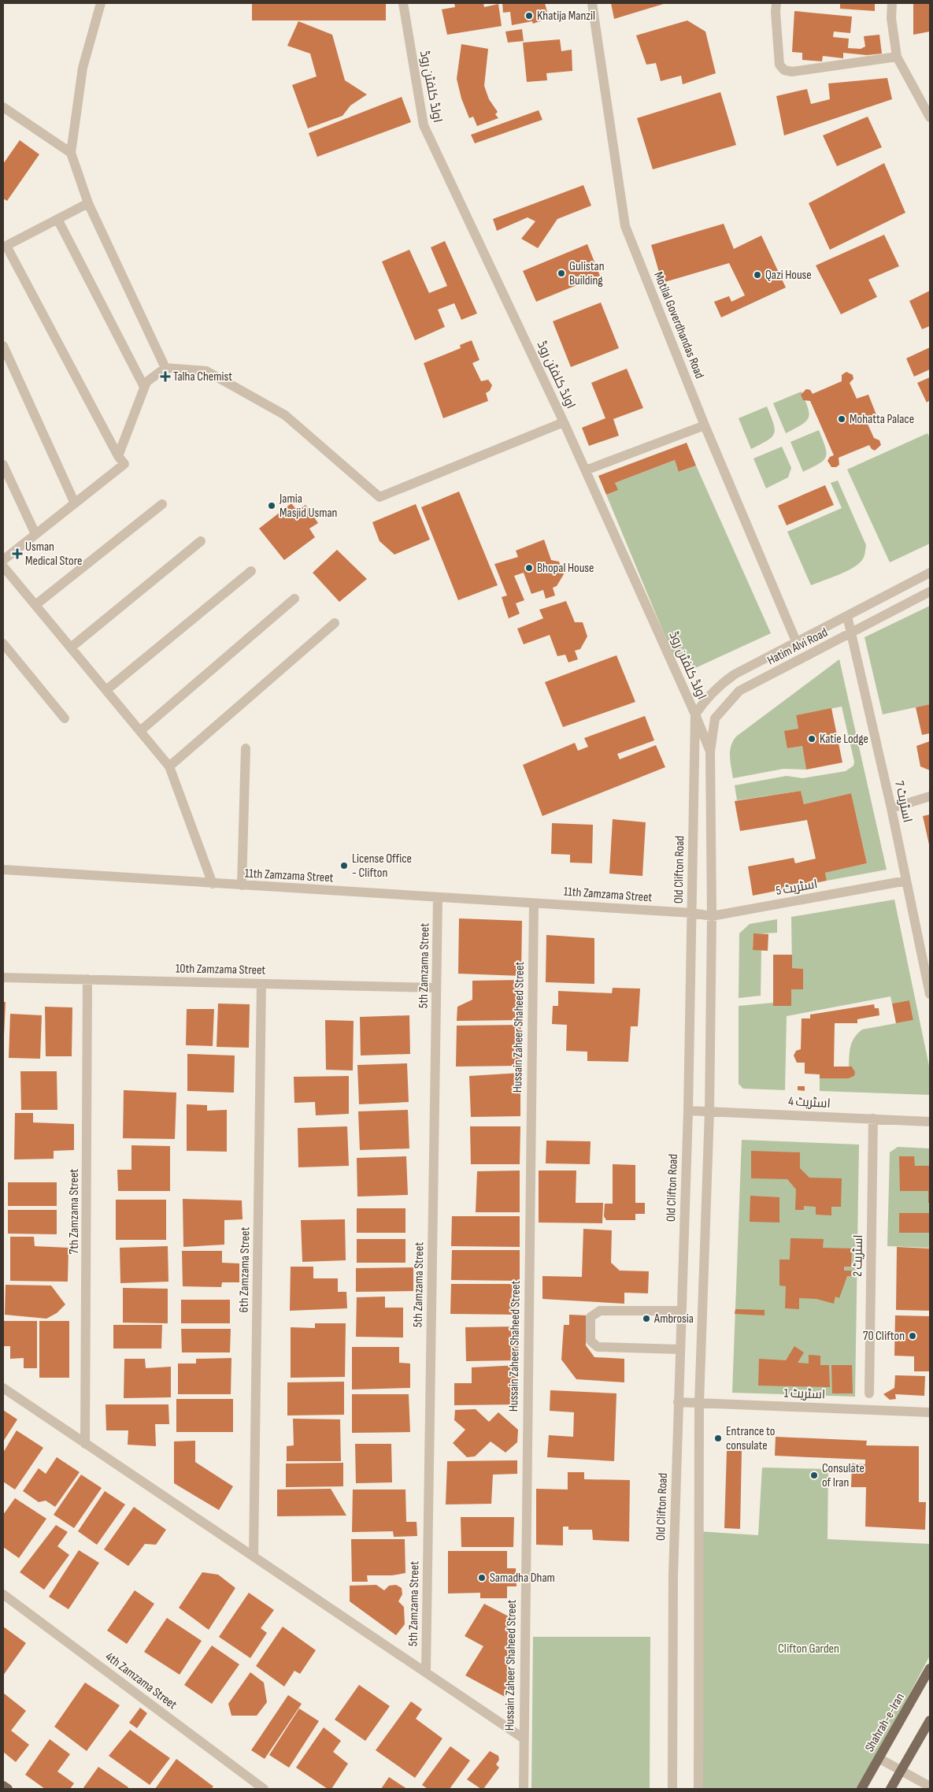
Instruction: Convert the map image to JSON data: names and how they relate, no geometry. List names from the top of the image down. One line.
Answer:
{"streets":{"main road":["Shahrah-e-Iran"],"street":["اولڈ کلفٹن روڈ","Motilal Goverdhandas Road","Hatim Alvi Road","اسٹریٹ 7","Old Clifton Road","11th Zamzama Street","اسٹریٹ 5","5th Zamzama Street","10th Zamzama Street","Hussain Zaheer Shaheed Street","اسٹریٹ 4","7th Zamzama Street","اسٹریٹ 2","6th Zamzama Street","اسٹریٹ 1","4th Zamzama Street"]},"crossings":[["اولڈ کلفٹن روڈ","Hatim Alvi Road"],["اولڈ کلفٹن روڈ","Old Clifton Road"],["Motilal Goverdhandas Road","Hatim Alvi Road"],["Hatim Alvi Road","اسٹریٹ 7"],["اسٹریٹ 7","اسٹریٹ 5"],["Old Clifton Road","11th Zamzama Street"],["Old Clifton Road","اسٹریٹ 5"],["Old Clifton Road","اسٹریٹ 4"],["Old Clifton Road","اسٹریٹ 1"],["11th Zamzama Street","اسٹریٹ 5"],["11th Zamzama Street","5th Zamzama Street"],["11th Zamzama Street","Hussain Zaheer Shaheed Street"],["5th Zamzama Street","10th Zamzama Street"],["10th Zamzama Street","7th Zamzama Street"],["10th Zamzama Street","6th Zamzama Street"],["اسٹریٹ 4","اسٹریٹ 2"]],"parks":["Clifton Garden"],"places":{"other":["Khatija Manzil","Gulistan Building","Qazi House","Mohatta Palace","Jamia Masjid Usman","Bhopal House","Katie Lodge","License Office - Clifton","Ambrosia","70 Clifton","Entrance to consulate","Consulate of Iran","Samadha Dham"],"health":["Talha Chemist","Usman Medical Store"]}}
